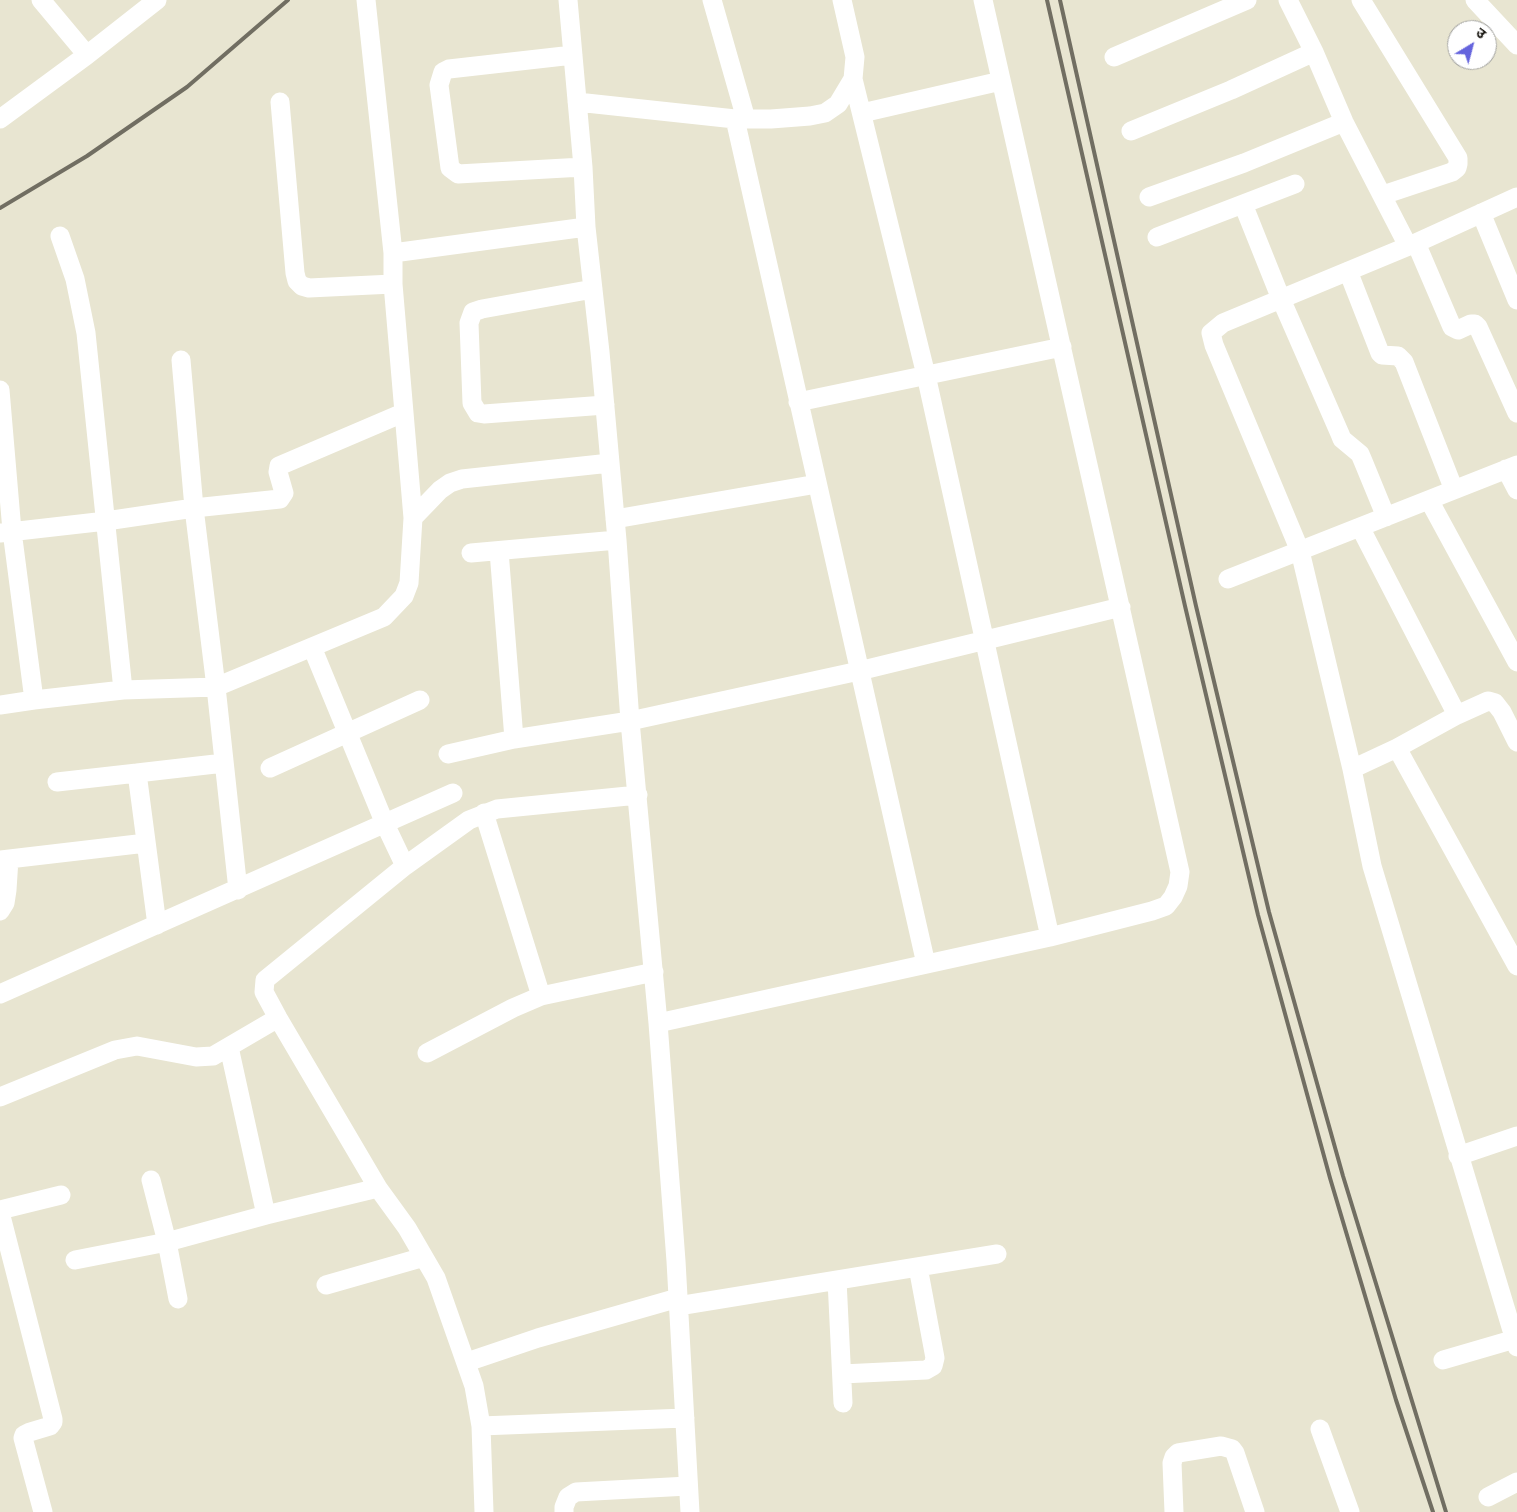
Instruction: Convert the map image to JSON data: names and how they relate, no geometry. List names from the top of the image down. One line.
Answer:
{"north":"top right"}
